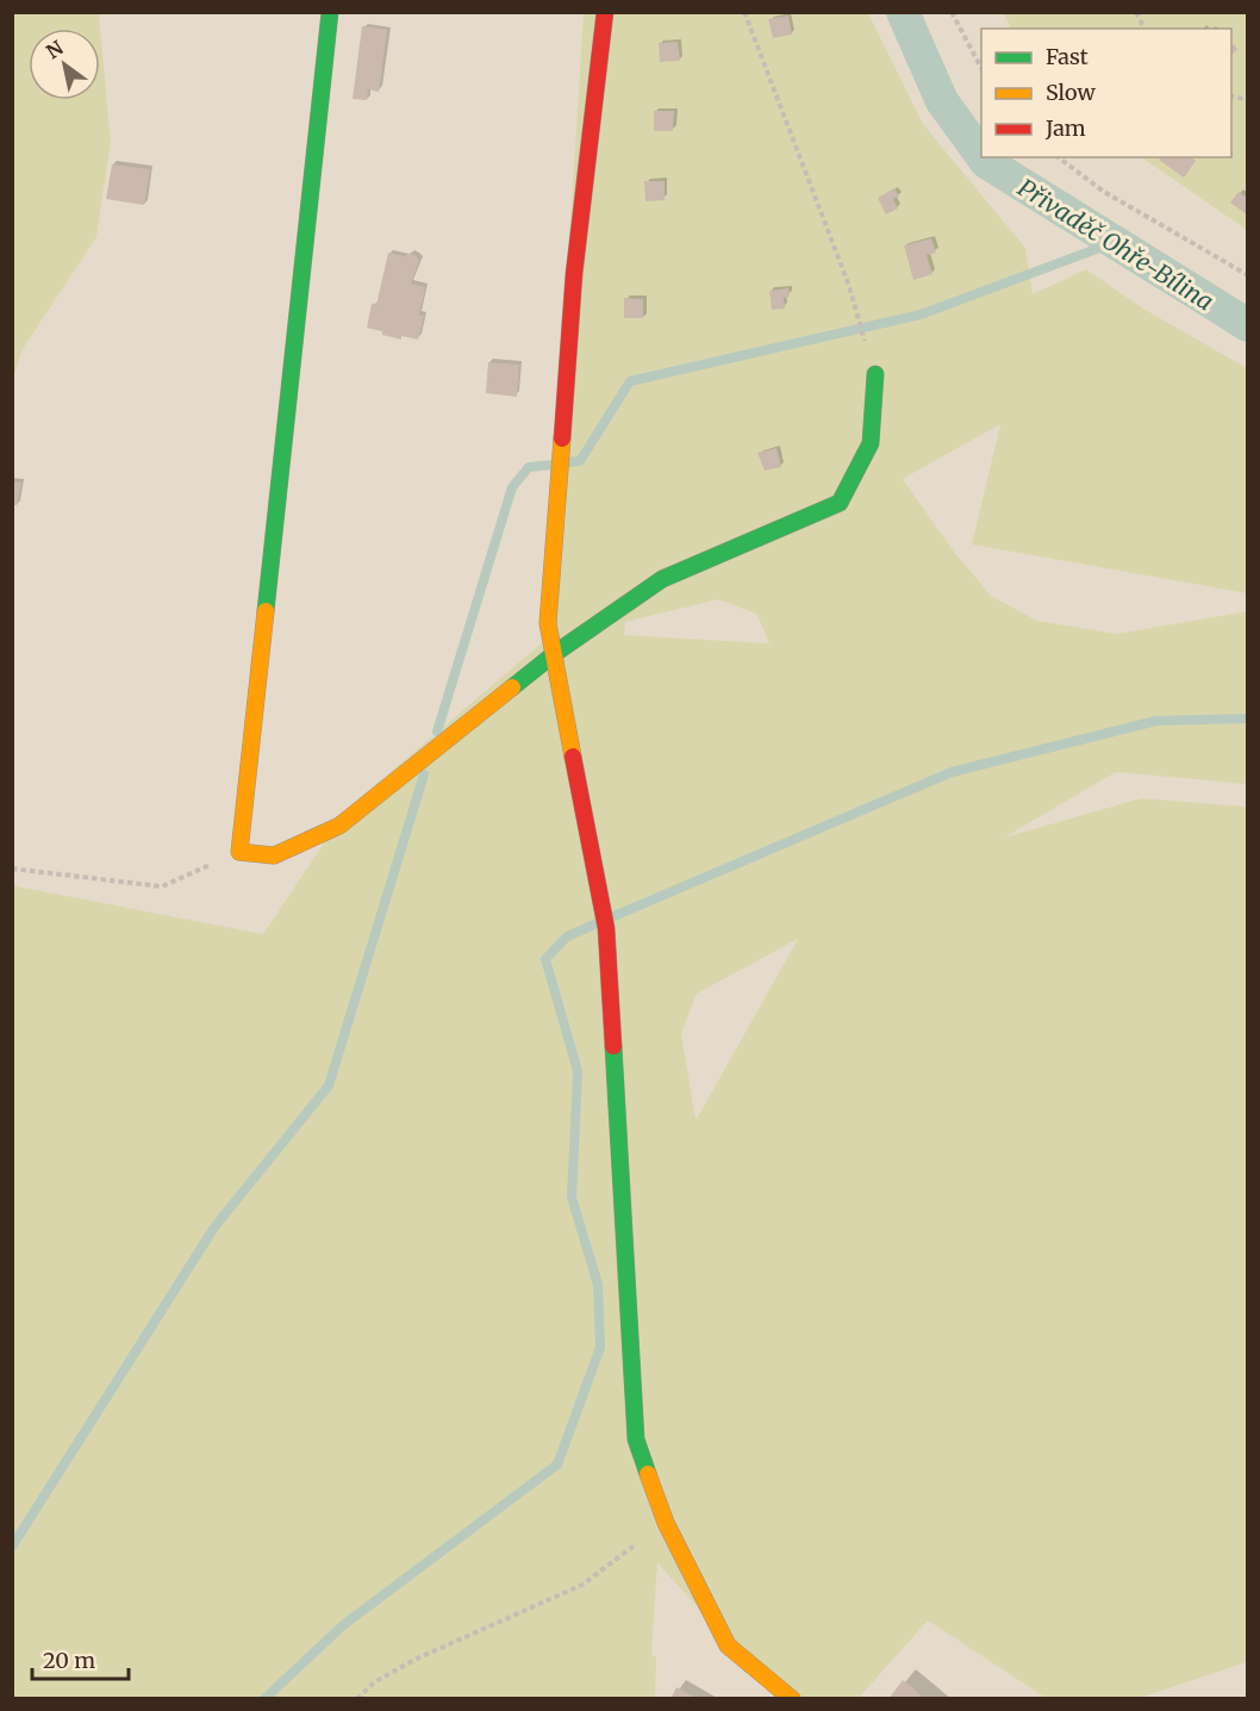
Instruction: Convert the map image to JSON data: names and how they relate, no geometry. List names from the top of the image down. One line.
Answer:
{"water":["Přivaděč Ohře-Bílina"],"legend":["Fast","Slow","Jam"],"scale_bar":"20 m","north":"top left"}
